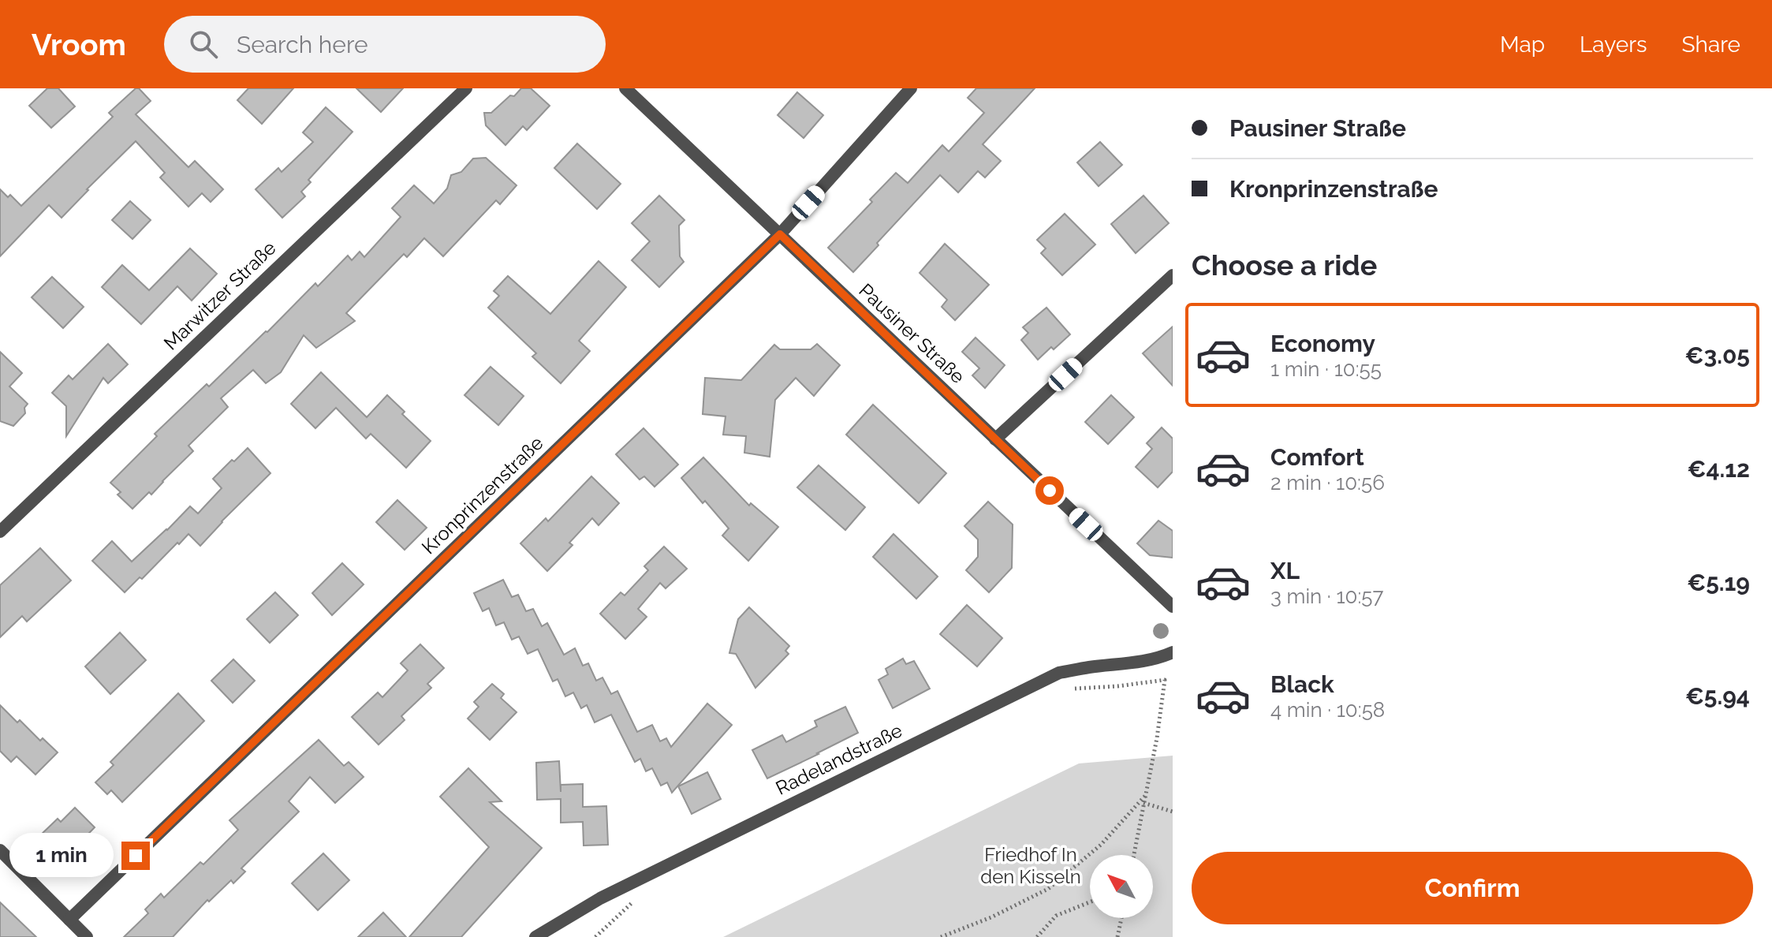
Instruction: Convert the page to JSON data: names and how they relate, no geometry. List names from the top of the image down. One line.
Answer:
{"streets":{"street":["Marwitzer Straße","Pausiner Straße","Kronprinzenstraße","Radelandstraße"]},"crossings":[["Pausiner Straße","Kronprinzenstraße"]],"parks":["Friedhof In den Kisseln"],"north":"top left","page":{"header":"Vroom","search":"Search here","nav":["Map","Layers","Share"],"banner":["Pausiner Straße","Kronprinzenstraße"],"heading":"Choose a ride","list":[{"name":"Economy","note":"1 min · 10:55","value":"€3.05"},{"name":"Comfort","note":"2 min · 10:56","value":"€4.12"},{"name":"XL","note":"3 min · 10:57","value":"€5.19"},{"name":"Black","note":"4 min · 10:58","value":"€5.94"}],"bubble":"1 min","buttons":"Confirm"}}
